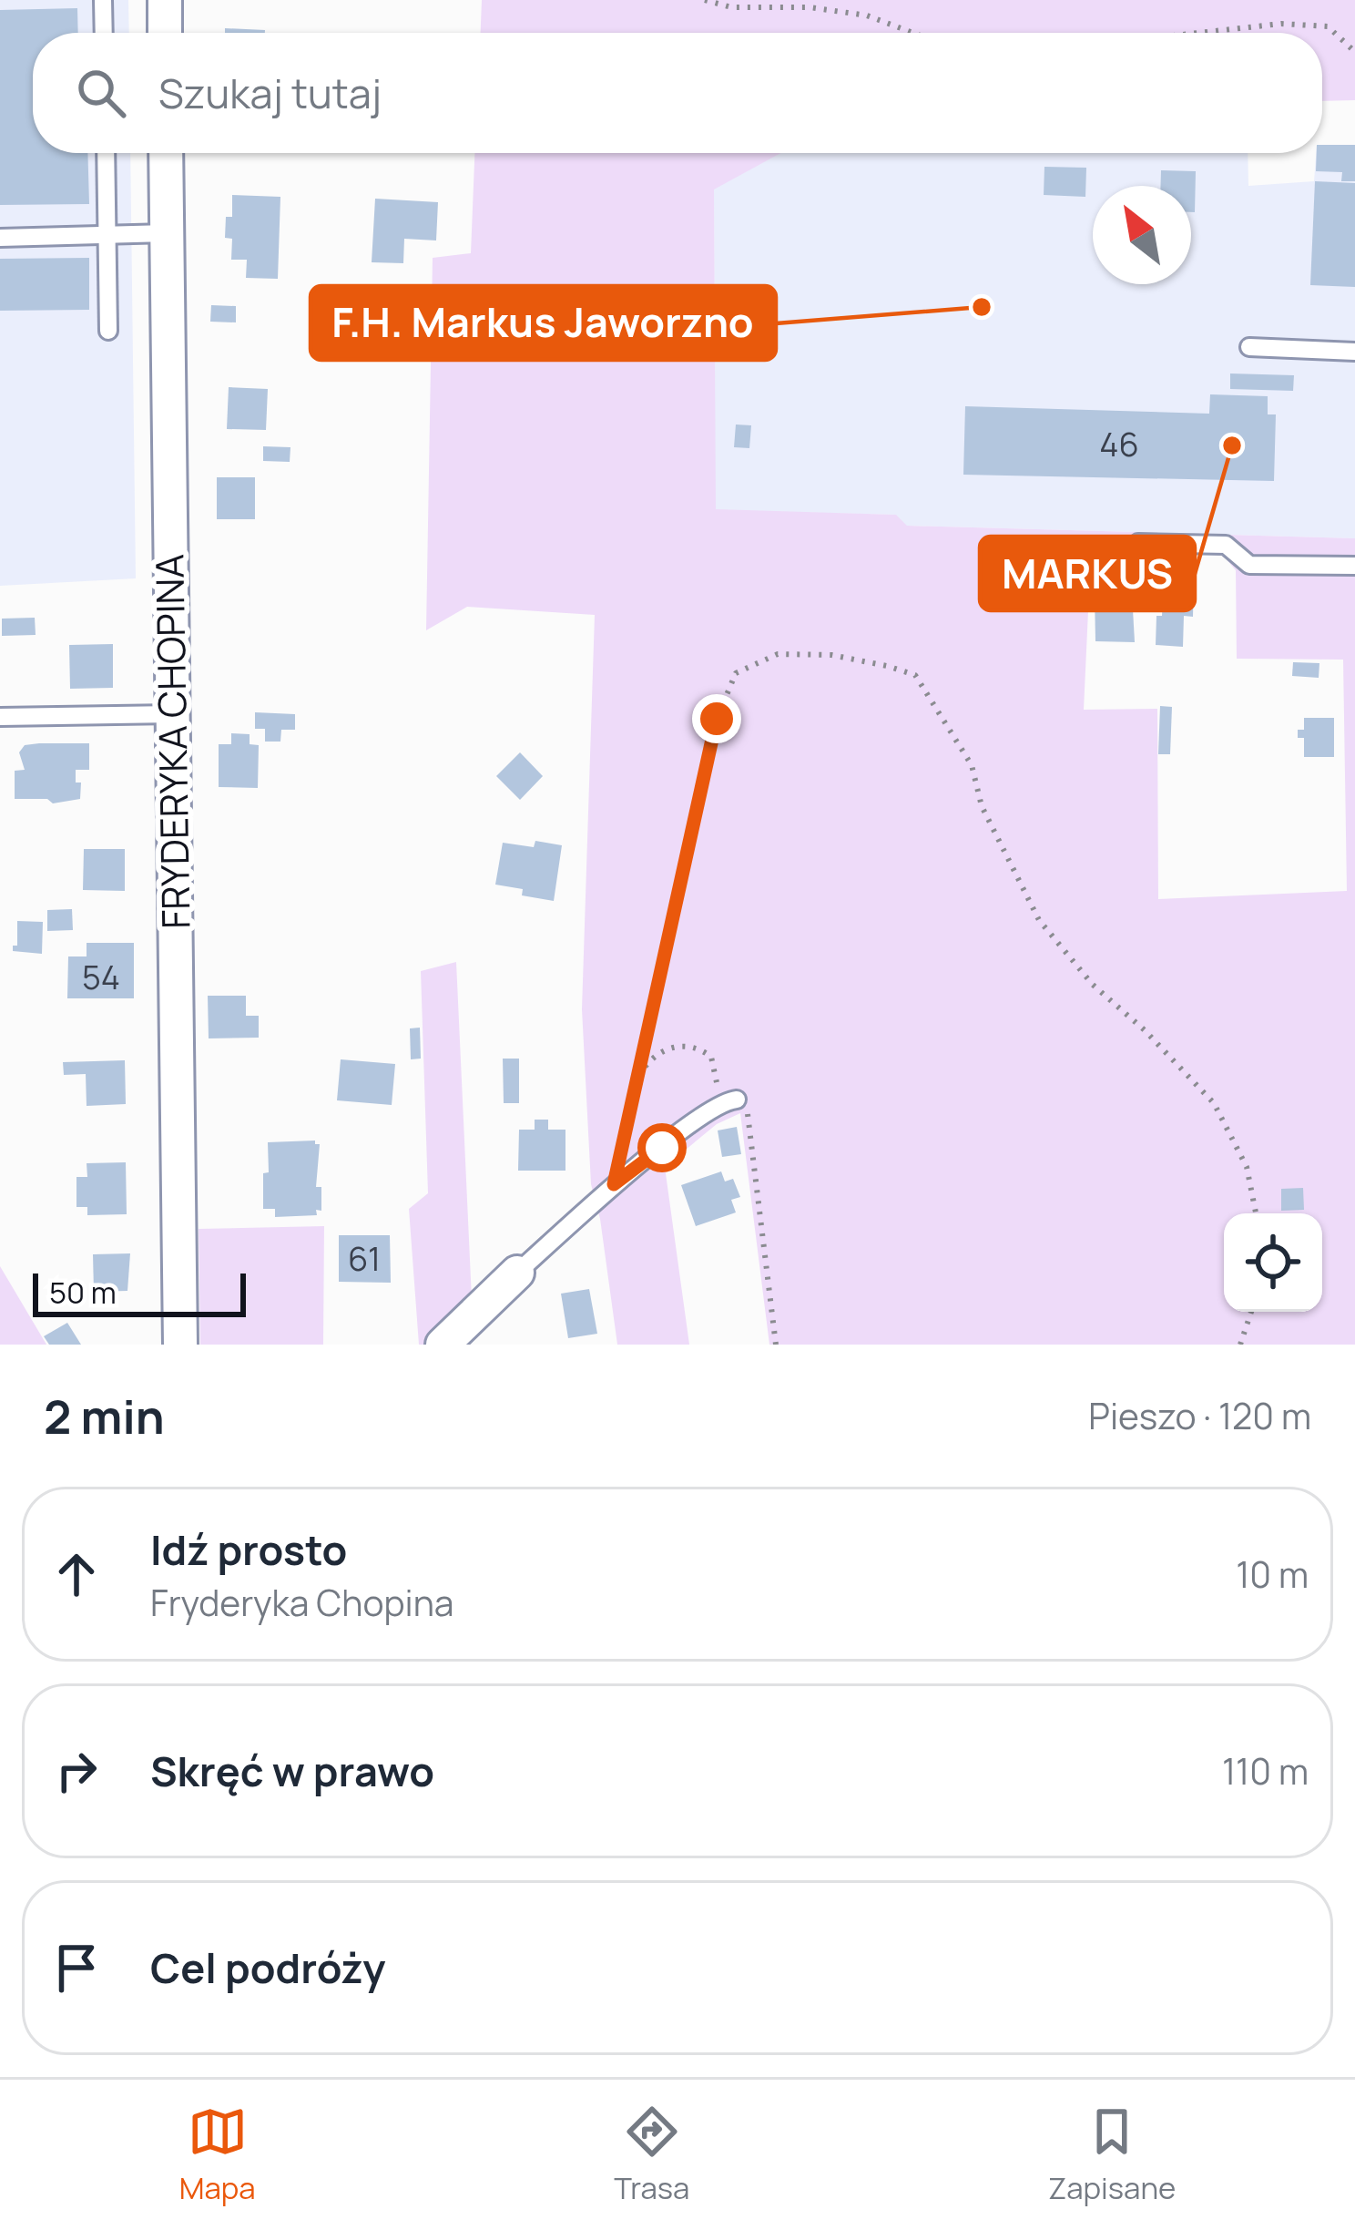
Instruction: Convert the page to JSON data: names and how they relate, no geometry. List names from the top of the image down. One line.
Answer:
{"streets":{"street":["FRYDERYKA CHOPINA"]},"places":["F.H. Markus Jaworzno","MARKUS"],"house_numbers":["46","54","61"],"scale_bar":"50 m","north":"top left","page":{"search":"Szukaj tutaj","scale":"50 m","heading":["2 min","Pieszo · 120 m"],"list":[["Idź prosto","Fryderyka Chopina","10 m"],["Skręć w prawo","110 m"],"Cel podróży"],"nav":["Mapa","Trasa","Zapisane"]}}
